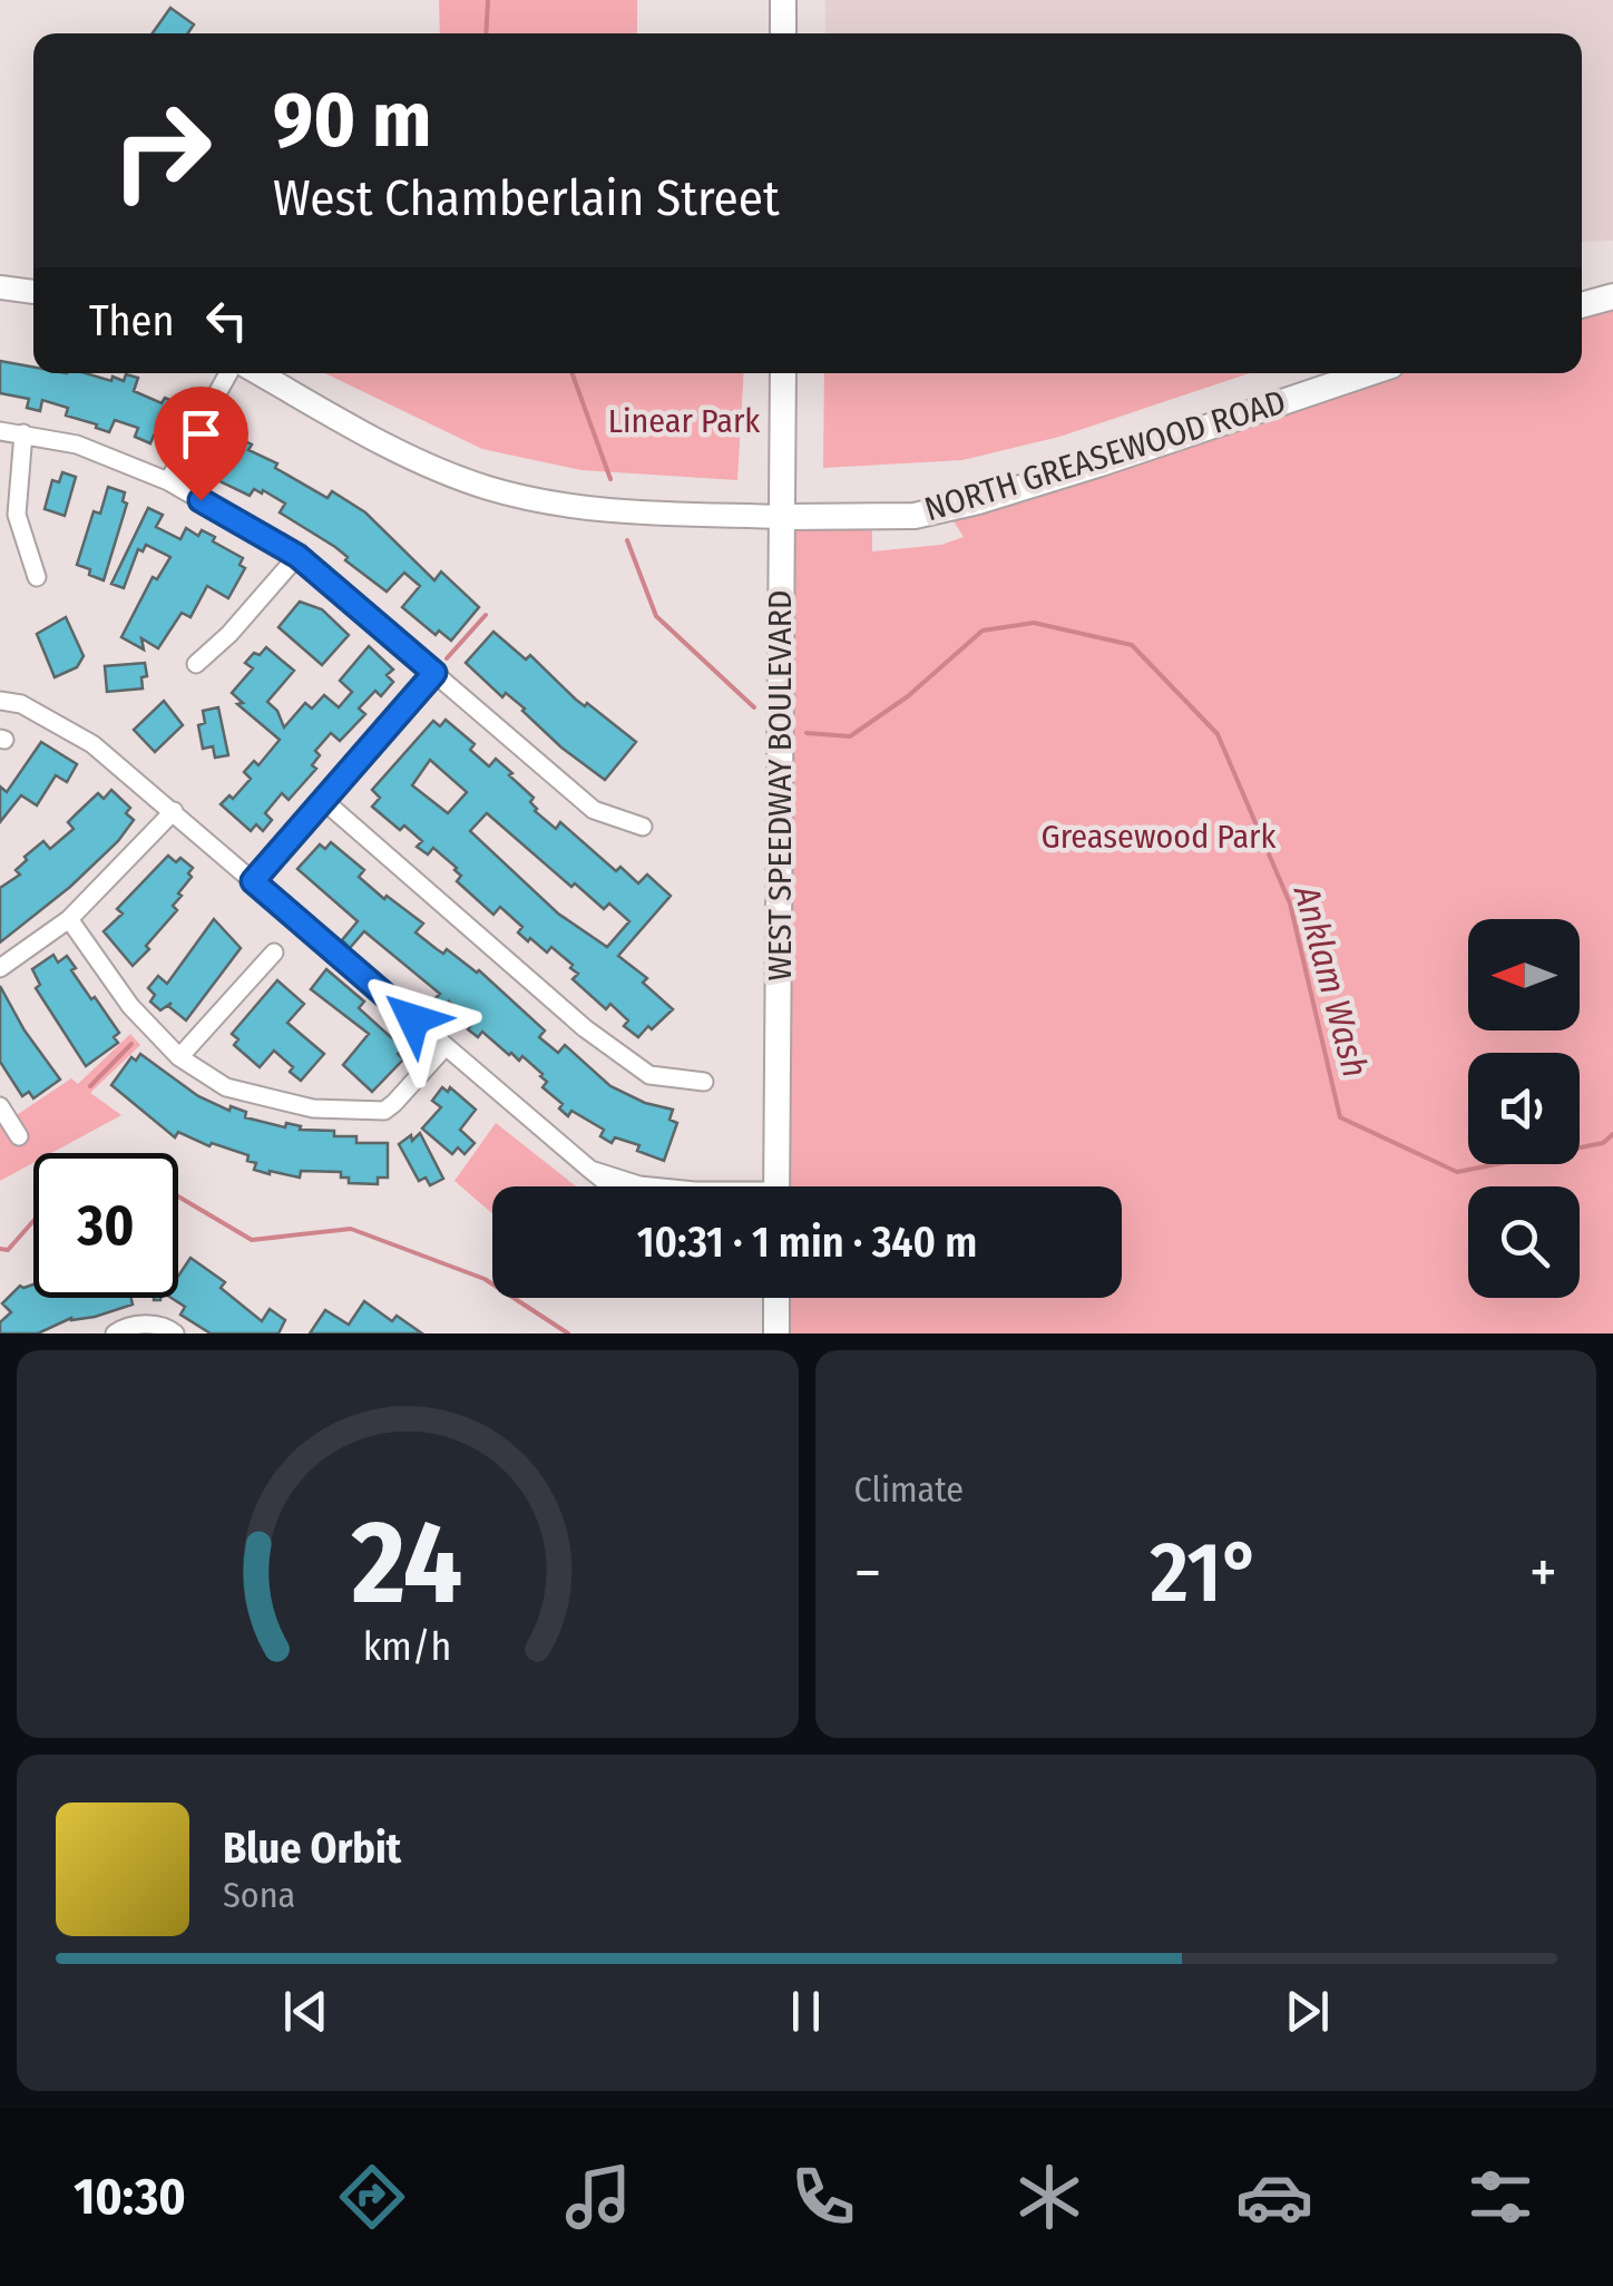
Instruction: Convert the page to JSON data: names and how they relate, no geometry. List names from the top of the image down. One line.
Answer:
{"streets":{"main road":["NORTH GREASEWOOD ROAD","WEST SPEEDWAY BOULEVARD"]},"crossings":[["NORTH GREASEWOOD ROAD","WEST SPEEDWAY BOULEVARD"]],"water":["Anklam Wash"],"parks":["Linear Park","Greasewood Park"],"north":"left","page":{"turn":["90 m","West Chamberlain Street"],"then":"Then","limit":"30","trip":"10:31 · 1 min · 340 m","tile":"Climate","heat":["−","21°","+"],"song":["Blue Orbit","Sona"],"tabs":"10:30","gauge":["24","km/h"]}}
